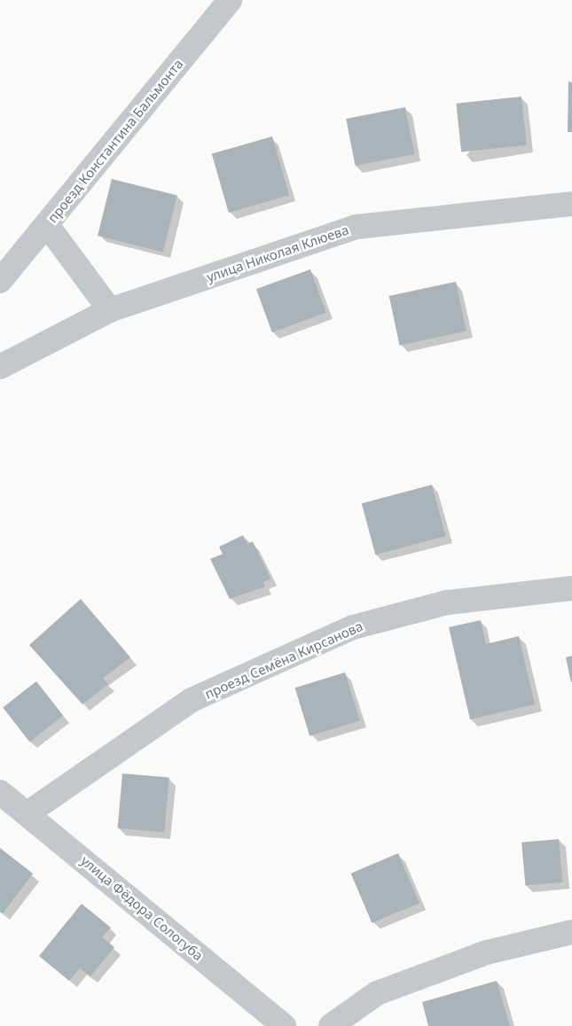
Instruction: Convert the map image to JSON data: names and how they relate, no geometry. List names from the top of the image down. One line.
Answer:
{"streets":{"street":["проезд Константина Бальмонта","улица Николая Клюева","проезд Семёна Кирсанова","улица Фёдора Сологуба"]},"crossings":[["проезд Семёна Кирсанова","улица Фёдора Сологуба"]]}
